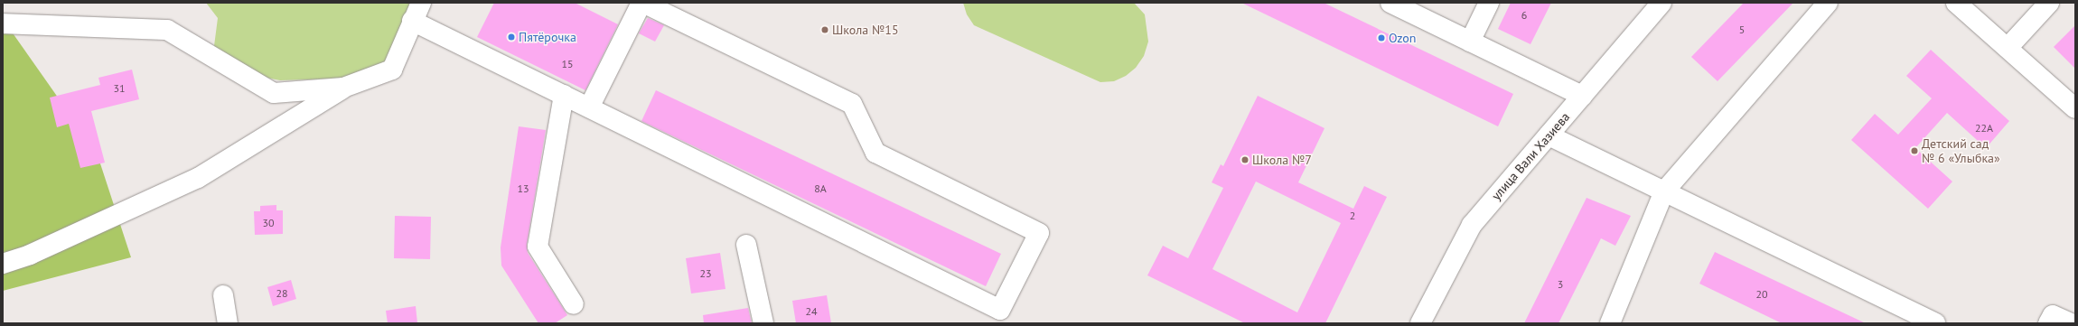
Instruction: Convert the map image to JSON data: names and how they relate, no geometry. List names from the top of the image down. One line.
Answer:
{"streets":{"street":["улица Вали Хазиева"]},"places":["Школа №15","Пятёрочка","Ozon","Детский сад № 6 «Улыбка»","Школа №7"],"house_numbers":["6","5","15","31","22А","13","8А","2","30","23","3","28","20","24"]}
